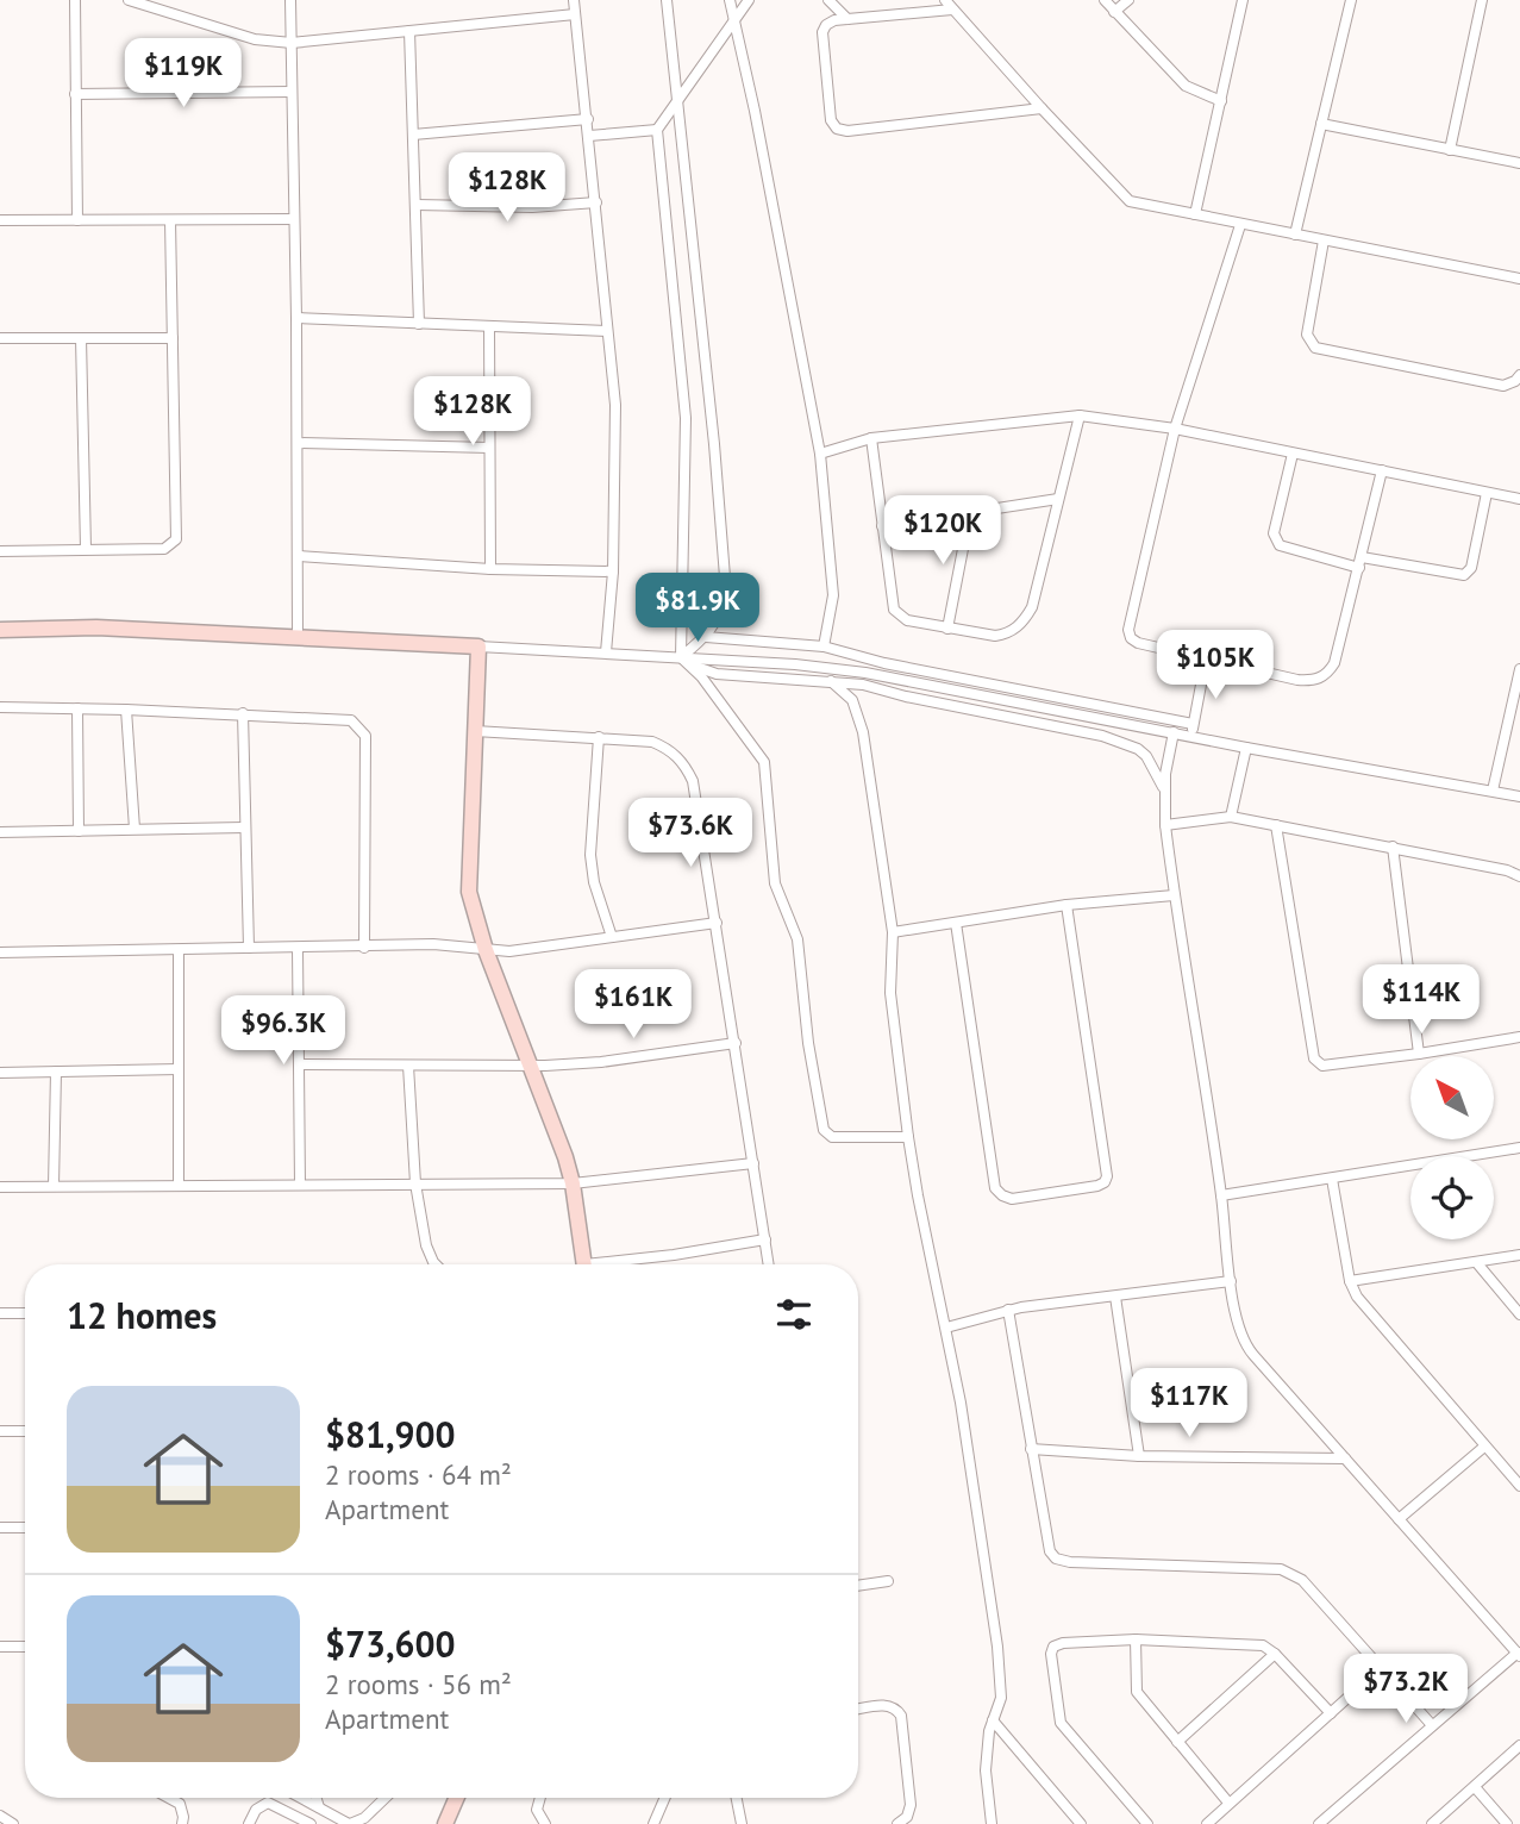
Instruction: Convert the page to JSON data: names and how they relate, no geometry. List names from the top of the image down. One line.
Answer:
{"north":"top left","page":{"price":["$119K","$128K","$128K","$120K","$81.9K","$105K","$73.6K","$114K","$161K","$96.3K","$117K","$73.2K"],"heading":"12 homes","list":[{"name":"$81,900","note":"2 rooms · 64 m² · Apartment"},{"name":"$73,600","note":"2 rooms · 56 m² · Apartment"}]}}
